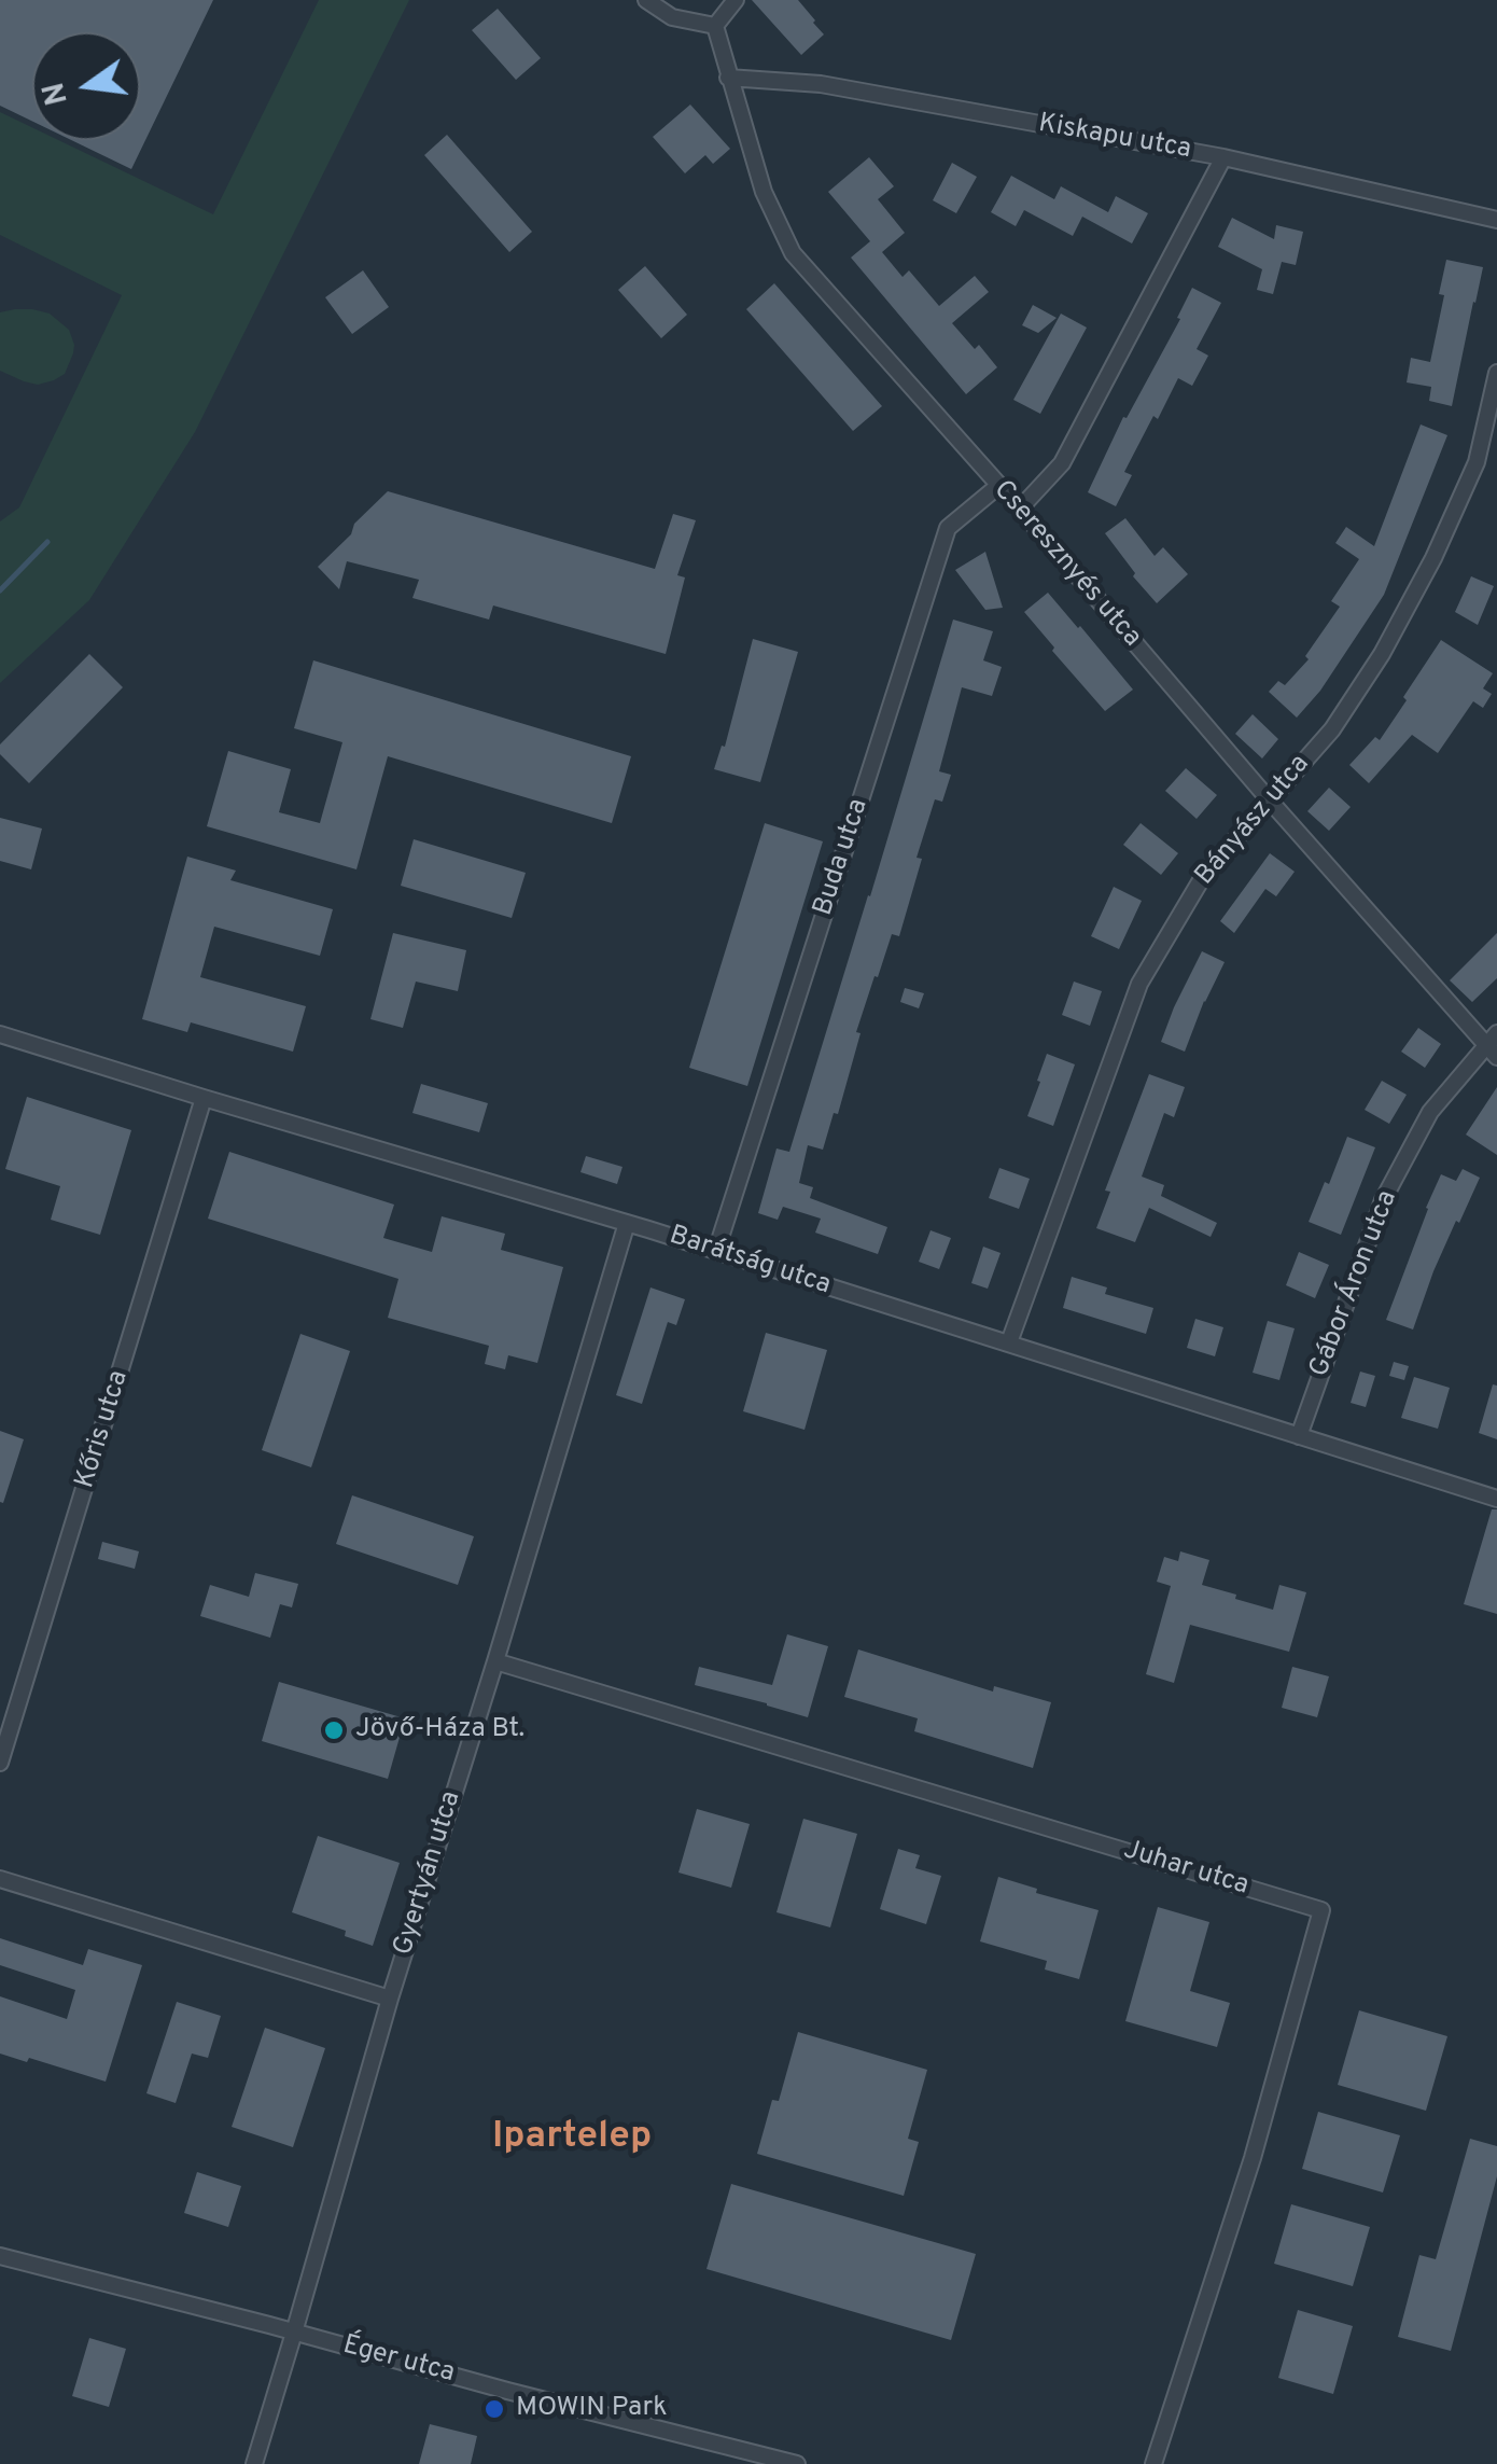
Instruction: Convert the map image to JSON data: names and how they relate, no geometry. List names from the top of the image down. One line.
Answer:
{"streets":{"street":["Kiskapu utca","Cseresznyés utca","Bányász utca","Buda utca","Barátság utca","Gábor Áron utca","Kőris utca","Juhar utca","Gyertyán utca","Éger utca"]},"crossings":[["Kiskapu utca","Cseresznyés utca"],["Cseresznyés utca","Bányász utca"],["Cseresznyés utca","Buda utca"],["Cseresznyés utca","Gábor Áron utca"],["Bányász utca","Barátság utca"],["Buda utca","Barátság utca"],["Barátság utca","Gábor Áron utca"],["Barátság utca","Kőris utca"],["Barátság utca","Gyertyán utca"],["Juhar utca","Gyertyán utca"],["Gyertyán utca","Éger utca"]],"districts":["Ipartelep"],"places":["Jövő-Háza Bt.","MOWIN Park"],"north":"left"}
